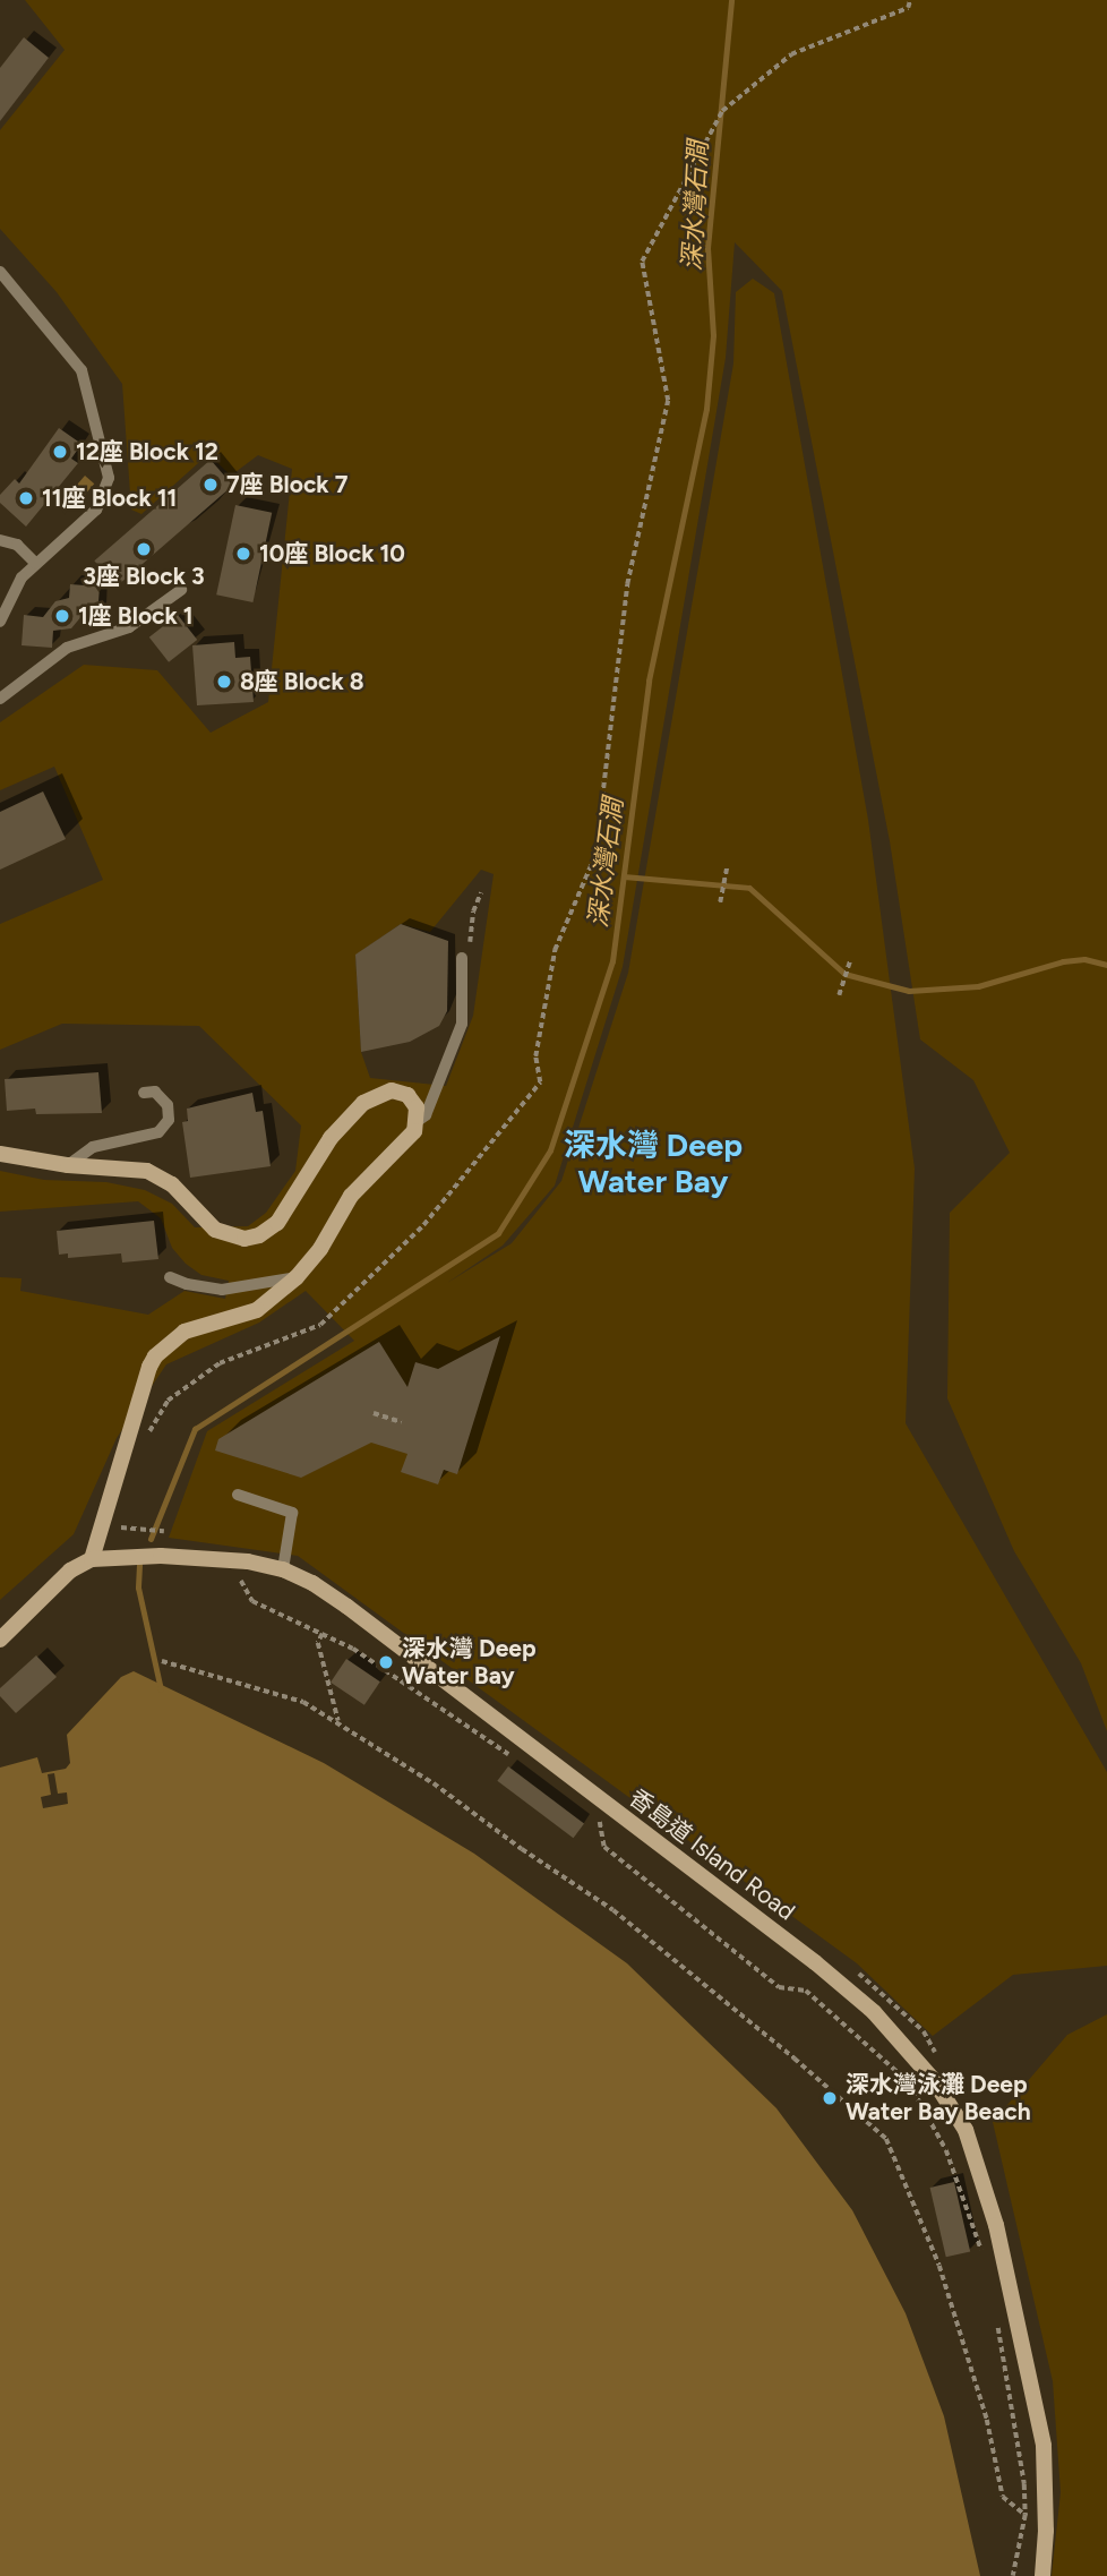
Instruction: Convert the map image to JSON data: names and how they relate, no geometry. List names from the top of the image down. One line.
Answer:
{"streets":{"main road":["香島道 Island Road"]},"districts":["深水灣 Deep Water Bay"],"water":["深水灣石澗"],"places":["12座 Block 12","7座 Block 7","11座 Block 11","3座 Block 3","10座 Block 10","1座 Block 1","8座 Block 8","深水灣 Deep Water Bay","深水灣泳灘 Deep Water Bay Beach"]}
